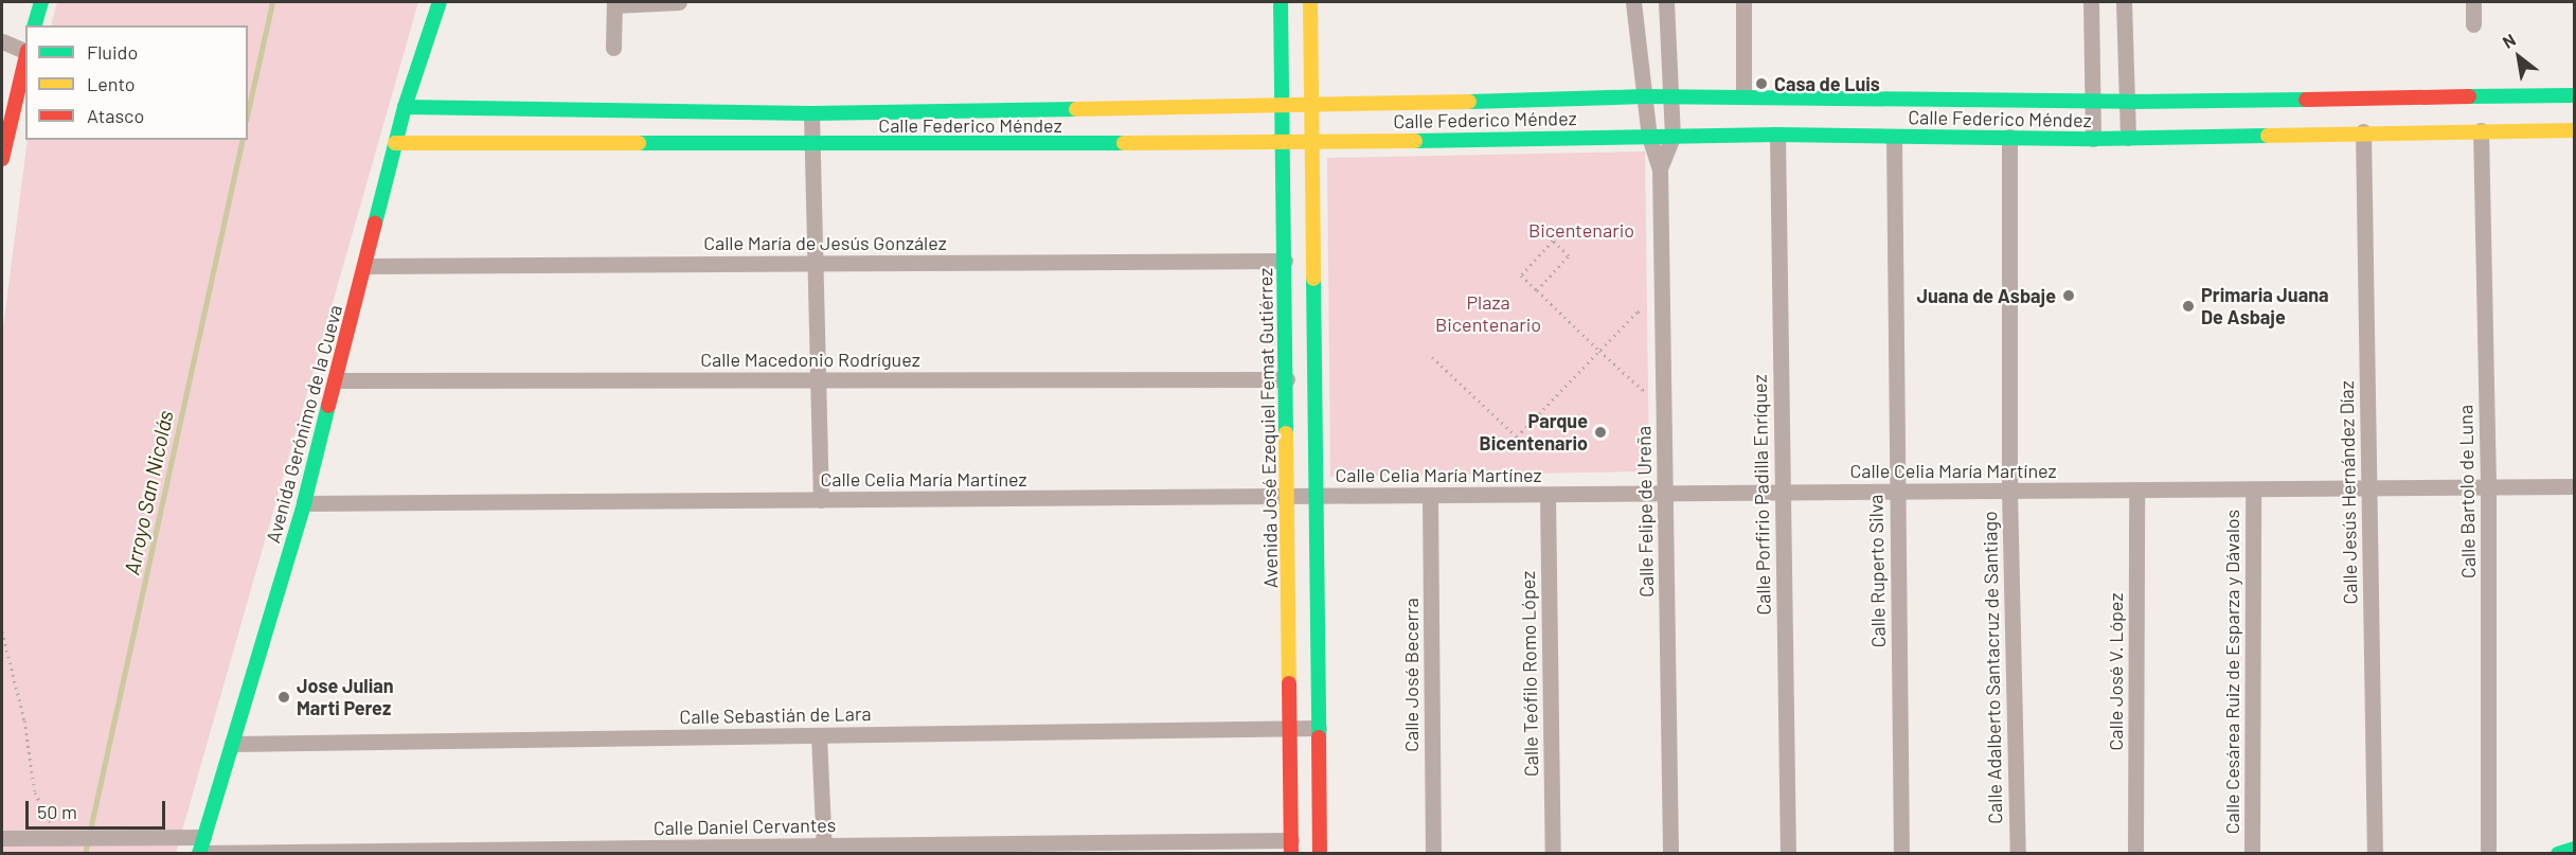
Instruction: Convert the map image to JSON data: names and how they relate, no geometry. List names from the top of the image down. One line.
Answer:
{"streets":{"street":["Calle Federico Méndez","Calle María de Jesús González","Calle Macedonio Rodríguez","Avenida Gerónimo de la Cueva","Avenida José Ezequiel Femat Gutiérrez","Calle Celia María Martínez","Calle Bartolo de Luna","Calle Jesús Hernández Díaz","Calle Porfirio Padilla Enríquez","Calle Felipe de Ureña","Calle Ruperto Silva","Calle Adalberto Santacruz de Santiago","Calle José V. López","Calle Cesárea Ruiz de Esparza y Dávalos","Calle Teófilo Romo López","Calle José Becerra","Calle Sebastián de Lara","Calle Daniel Cervantes"]},"crossings":[["Calle Federico Méndez","Avenida Gerónimo de la Cueva"],["Calle Federico Méndez","Avenida José Ezequiel Femat Gutiérrez"],["Calle Federico Méndez","Calle Bartolo de Luna"],["Calle Federico Méndez","Calle Jesús Hernández Díaz"],["Calle Federico Méndez","Calle Porfirio Padilla Enríquez"],["Calle Federico Méndez","Calle Felipe de Ureña"],["Calle Federico Méndez","Calle Ruperto Silva"],["Calle Federico Méndez","Calle Adalberto Santacruz de Santiago"],["Calle María de Jesús González","Avenida Gerónimo de la Cueva"],["Calle María de Jesús González","Avenida José Ezequiel Femat Gutiérrez"],["Calle Macedonio Rodríguez","Avenida Gerónimo de la Cueva"],["Calle Macedonio Rodríguez","Avenida José Ezequiel Femat Gutiérrez"],["Avenida Gerónimo de la Cueva","Calle Celia María Martínez"],["Avenida Gerónimo de la Cueva","Calle Sebastián de Lara"],["Avenida Gerónimo de la Cueva","Calle Daniel Cervantes"],["Avenida José Ezequiel Femat Gutiérrez","Calle Celia María Martínez"],["Avenida José Ezequiel Femat Gutiérrez","Calle Sebastián de Lara"],["Avenida José Ezequiel Femat Gutiérrez","Calle Daniel Cervantes"],["Calle Celia María Martínez","Calle Bartolo de Luna"],["Calle Celia María Martínez","Calle Jesús Hernández Díaz"],["Calle Celia María Martínez","Calle Porfirio Padilla Enríquez"],["Calle Celia María Martínez","Calle Felipe de Ureña"],["Calle Celia María Martínez","Calle Ruperto Silva"],["Calle Celia María Martínez","Calle Adalberto Santacruz de Santiago"],["Calle Celia María Martínez","Calle José V. López"],["Calle Celia María Martínez","Calle Cesárea Ruiz de Esparza y Dávalos"],["Calle Celia María Martínez","Calle Teófilo Romo López"],["Calle Celia María Martínez","Calle José Becerra"]],"water":["Arroyo San Nicolás"],"parks":["Bicentenario","Plaza Bicentenario"],"places":["Casa de Luis","Juana de Asbaje","Primaria Juana De Asbaje","Parque Bicentenario","Jose Julian Marti Perez"],"legend":["Fluido","Lento","Atasco"],"scale_bar":"50 m","north":"top left"}
